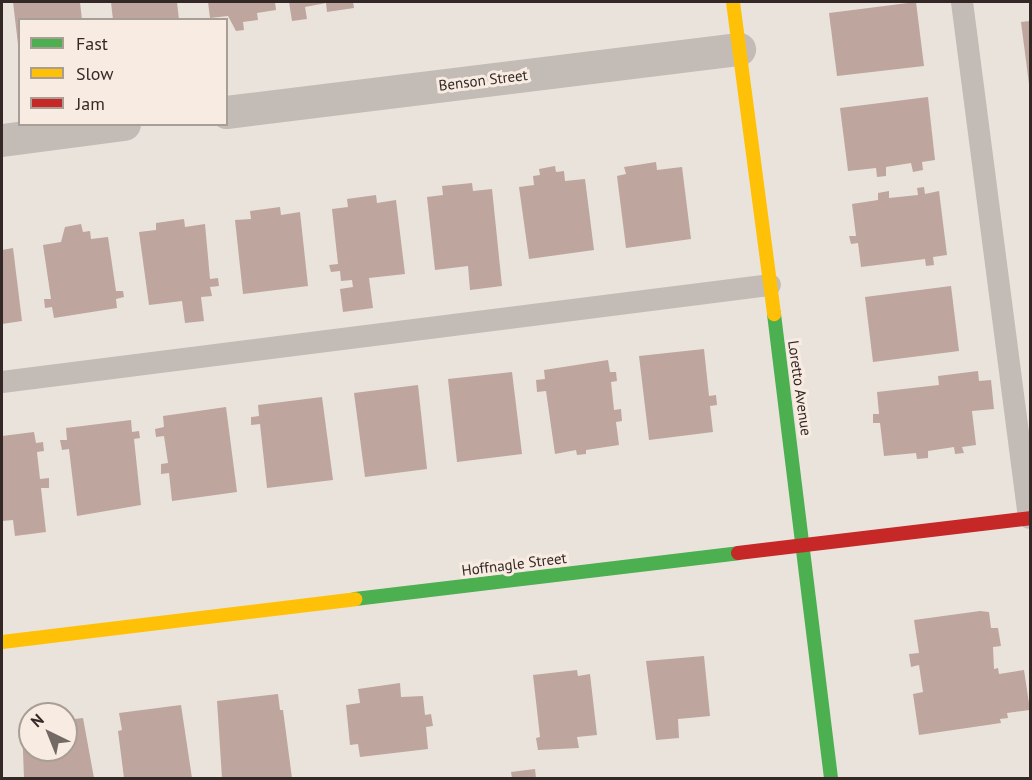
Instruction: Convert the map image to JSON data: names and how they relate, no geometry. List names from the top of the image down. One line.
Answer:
{"streets":{"street":["Benson Street","Loretto Avenue","Hoffnagle Street"]},"crossings":[["Benson Street","Loretto Avenue"],["Loretto Avenue","Hoffnagle Street"]],"legend":["Fast","Slow","Jam"],"north":"top left"}
